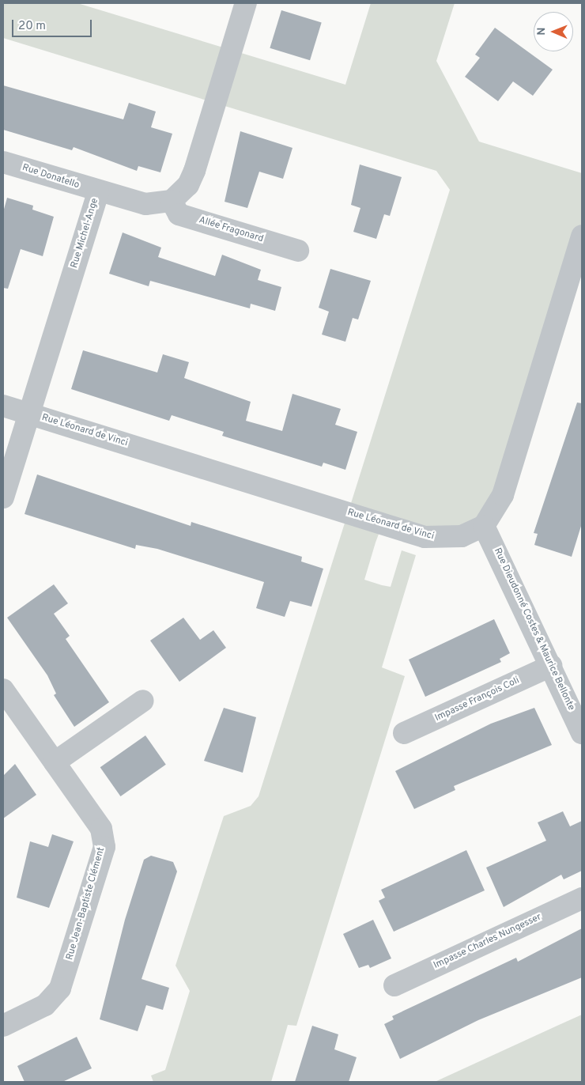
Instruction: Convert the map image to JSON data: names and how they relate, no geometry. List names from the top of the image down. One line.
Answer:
{"streets":{"street":["Rue Donatello","Allée Fragonard","Rue Michel-Ange","Rue Léonard de Vinci","Rue Dieudonné Costes & Maurice Bellonte","Impasse François Coli","Rue Jean-Baptiste Clément","Impasse Charles Nungesser"]},"crossings":[["Rue Donatello","Rue Michel-Ange"],["Allée Fragonard","Rue Michel-Ange"],["Rue Michel-Ange","Rue Léonard de Vinci"],["Rue Léonard de Vinci","Rue Dieudonné Costes & Maurice Bellonte"],["Rue Dieudonné Costes & Maurice Bellonte","Impasse François Coli"]],"scale_bar":"20 m","north":"left"}
